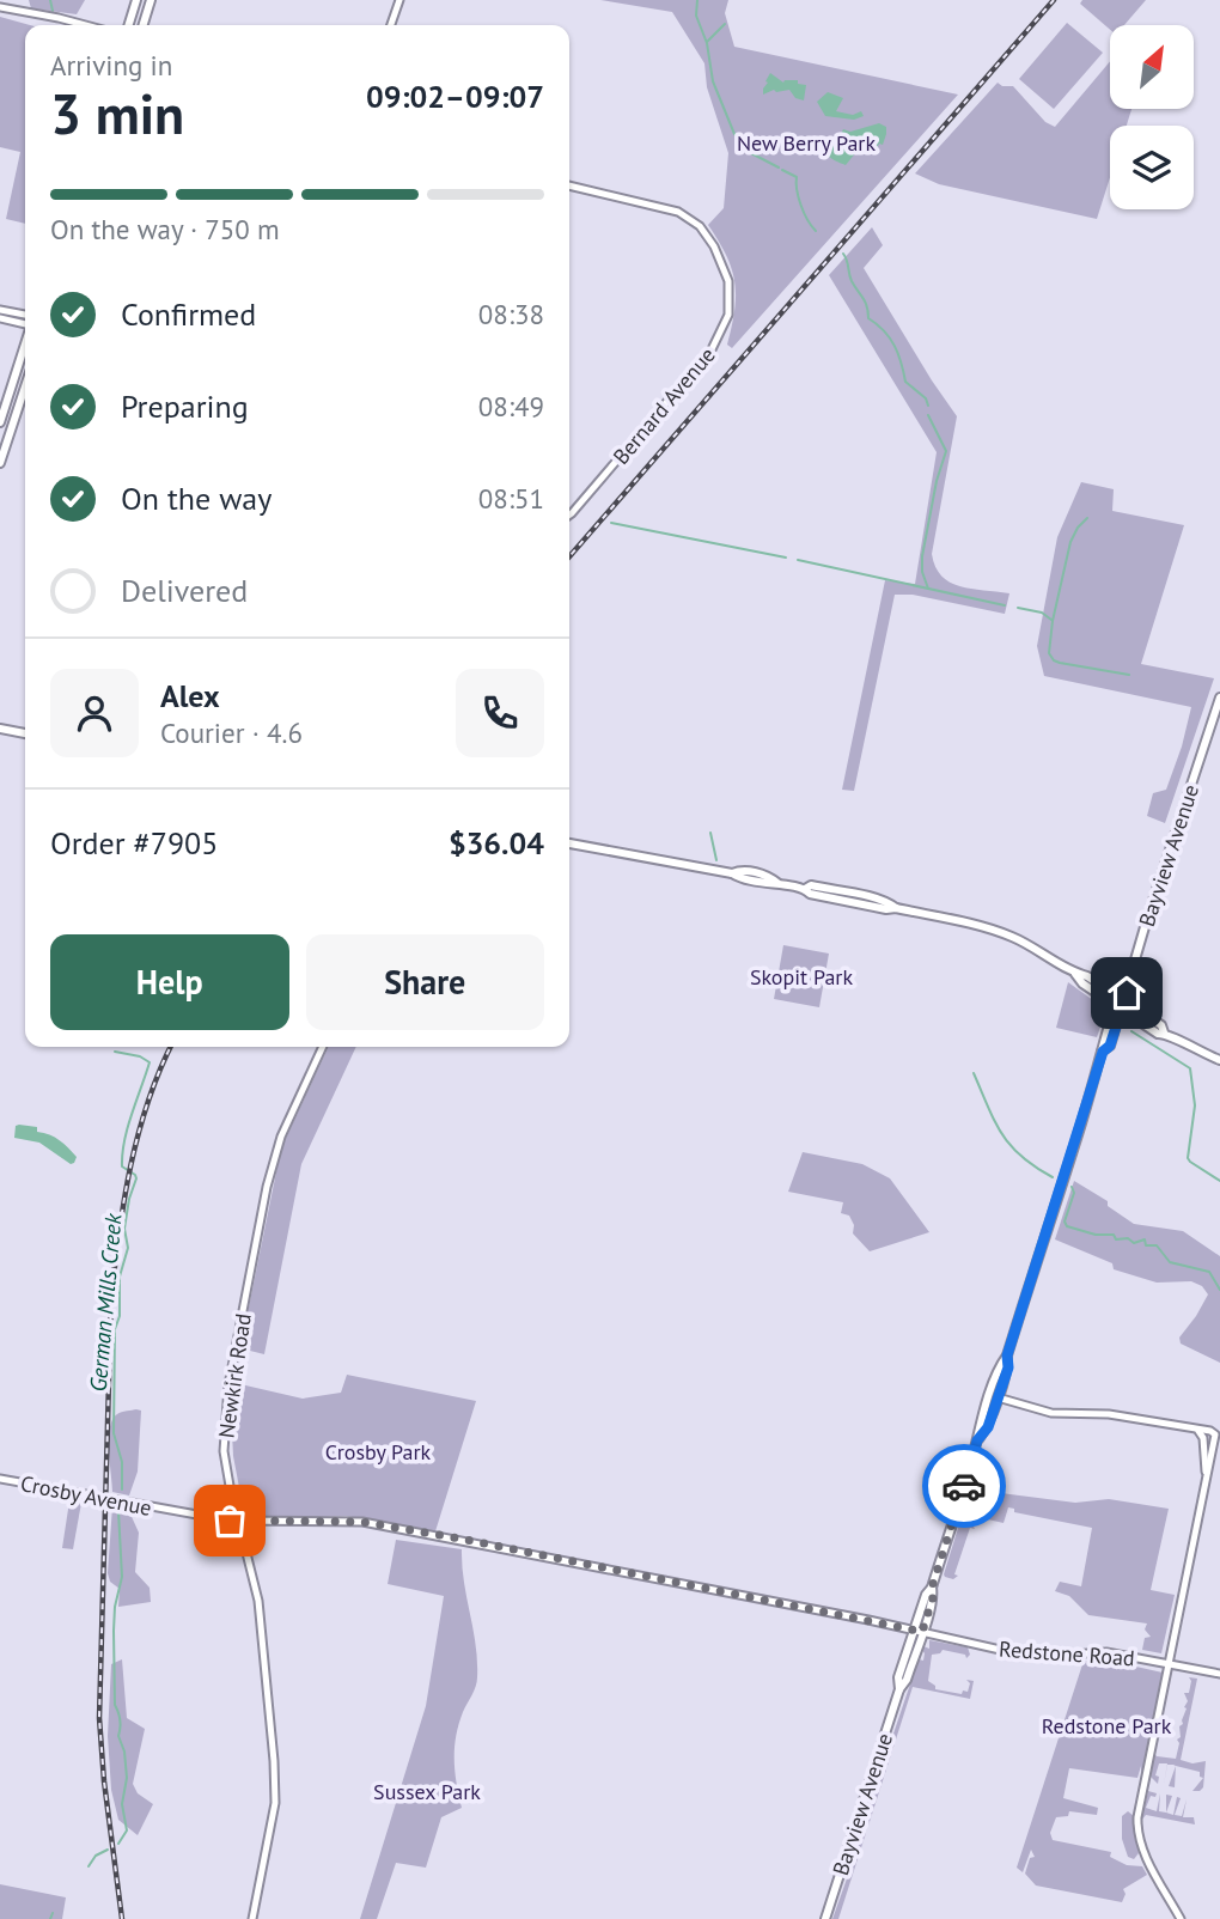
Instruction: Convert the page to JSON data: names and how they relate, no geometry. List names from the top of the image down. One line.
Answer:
{"streets":{"main road":["Bayview Avenue"],"street":["Bernard Avenue","Newkirk Road","Crosby Avenue","Redstone Road"]},"crossings":[["Bayview Avenue","Crosby Avenue"],["Bayview Avenue","Redstone Road"],["Newkirk Road","Crosby Avenue"],["Crosby Avenue","Redstone Road"]],"water":["German Mills Creek"],"parks":["New Berry Park","Skopit Park","Crosby Park","Redstone Park","Sussex Park"],"north":"top right","page":{"heading":["3 min","Arriving in","09:02–09:07"],"panel":["Alex","Courier · 4.6","Order #7905","$36.04"],"bar":"On the way · 750 m","list":[["Confirmed","08:38"],["Preparing","08:49"],["On the way","08:51"],"Delivered"],"buttons":["Help","Share"]}}
